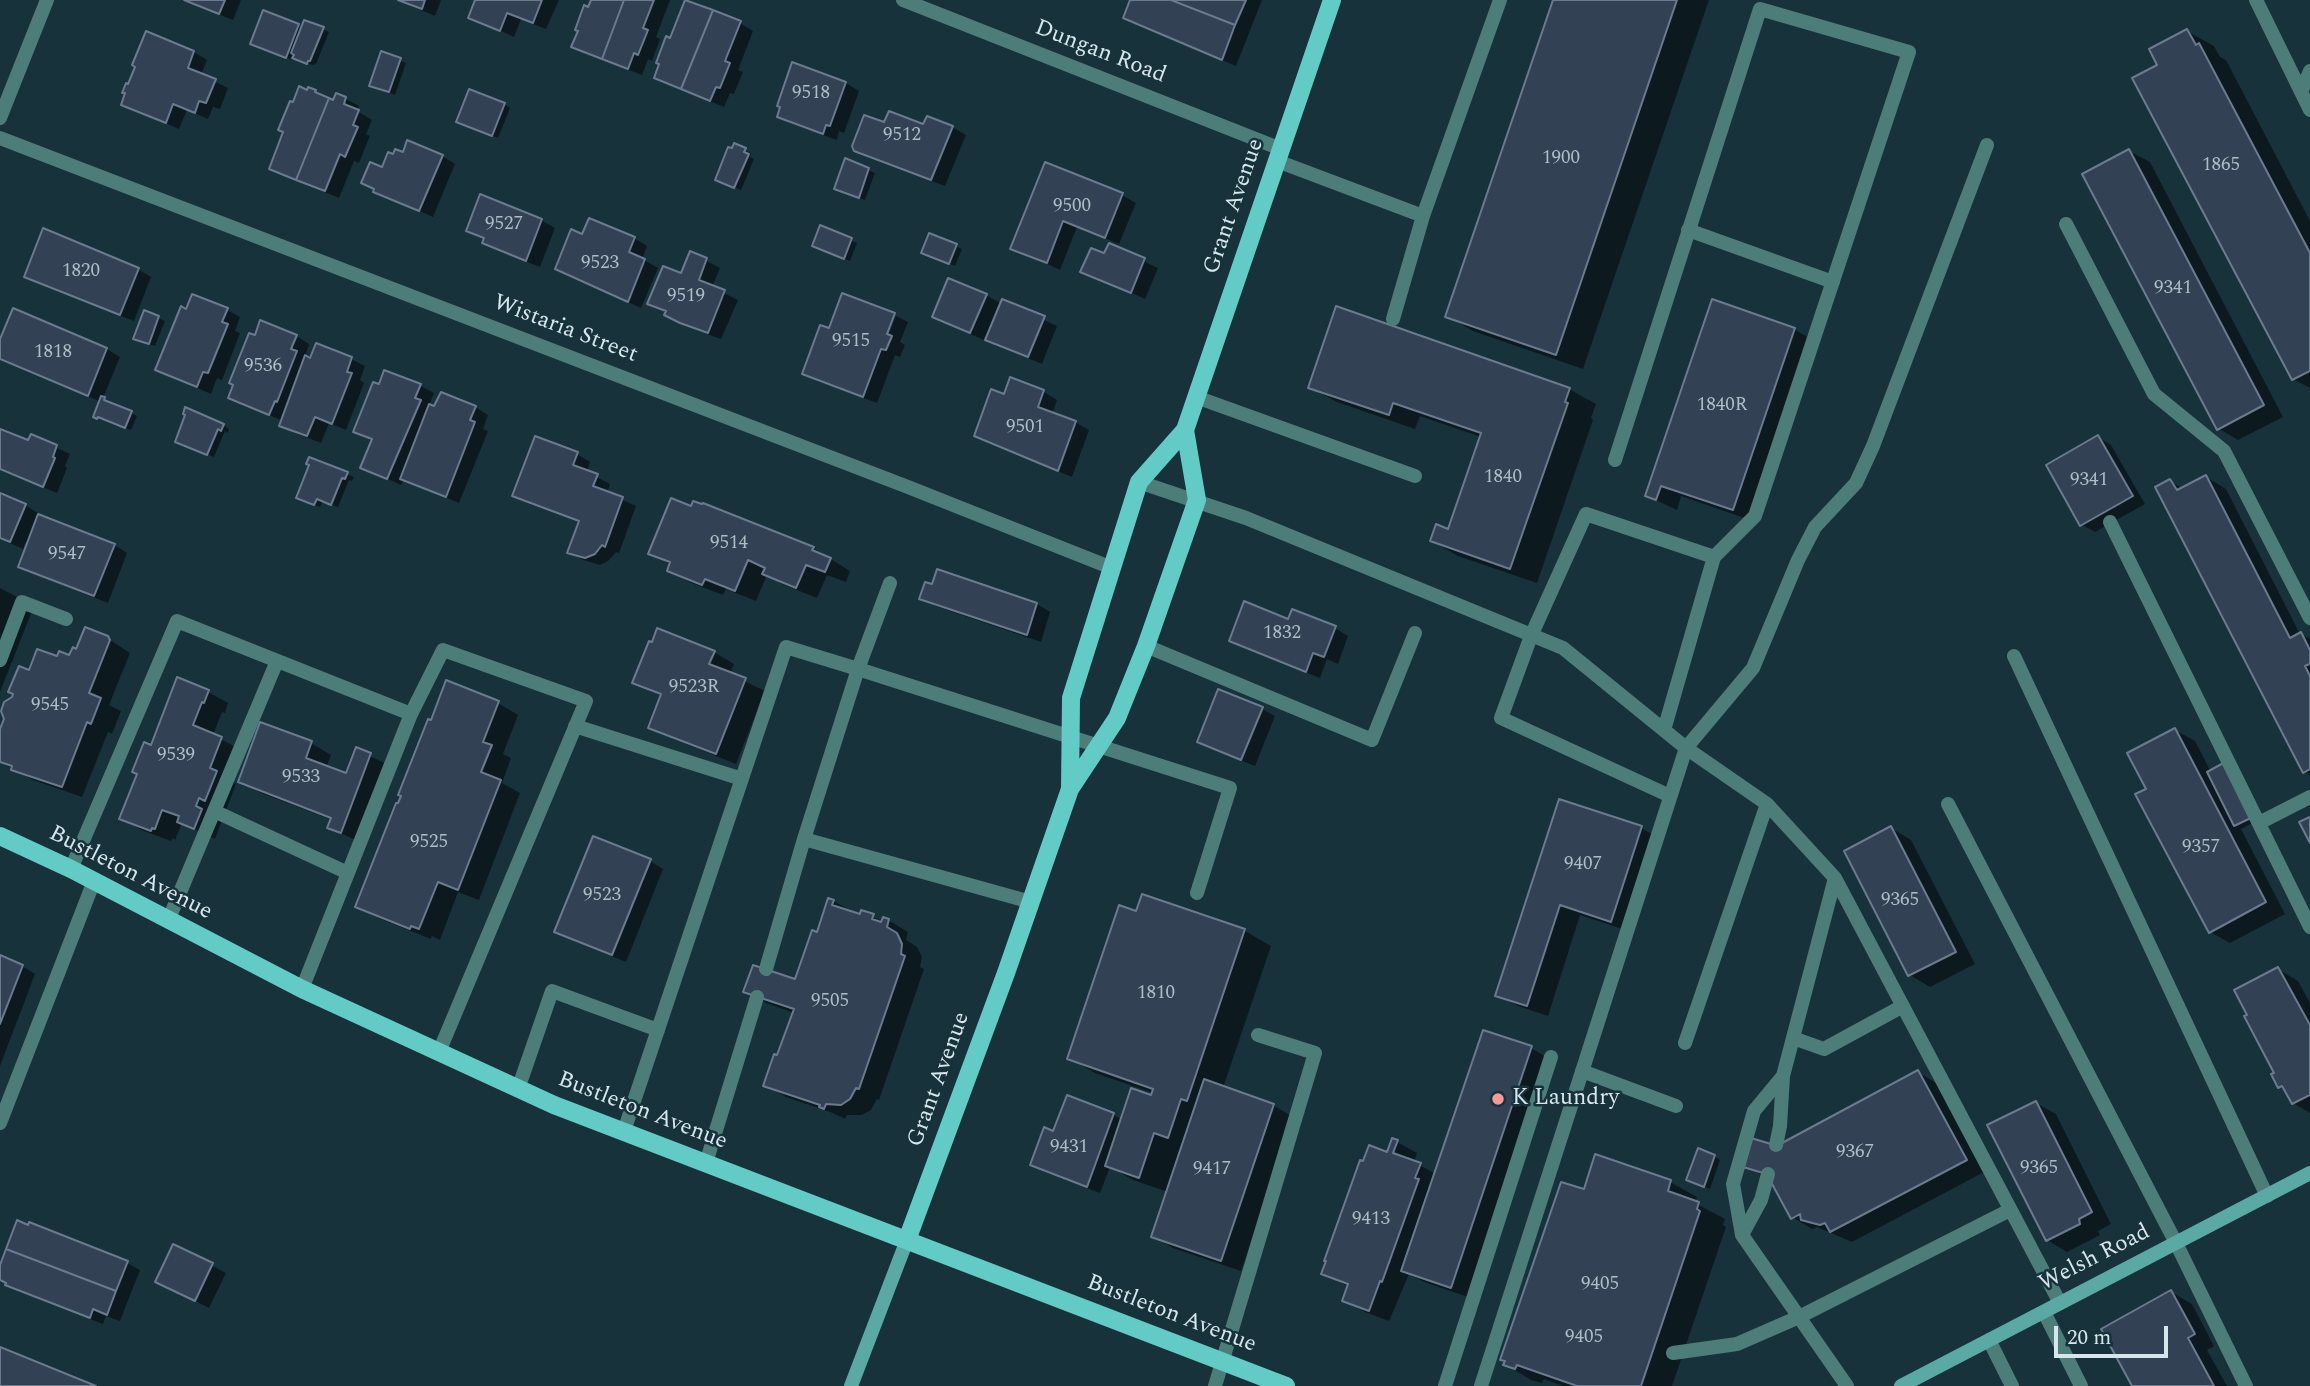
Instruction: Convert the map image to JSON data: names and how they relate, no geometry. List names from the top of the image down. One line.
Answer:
{"streets":{"main road":["Grant Avenue","Bustleton Avenue","Welsh Road"],"street":["Dungan Road","Wistaria Street"]},"crossings":[["Dungan Road","Grant Avenue"],["Grant Avenue","Wistaria Street"],["Grant Avenue","Bustleton Avenue"]],"places":["K Laundry"],"house_numbers":["9518","9512","1900","1865","9500","9527","9523","1820","9341","9519","9515","1818","9536","1840R","9501","1840","9341","9514","9547","1832","9523R","9545","9539","9533","9525","9357","9407","9523","9365","1810","9505","9431","9367","9365","9417","9413","9405","9405"],"scale_bar":"20 m"}
